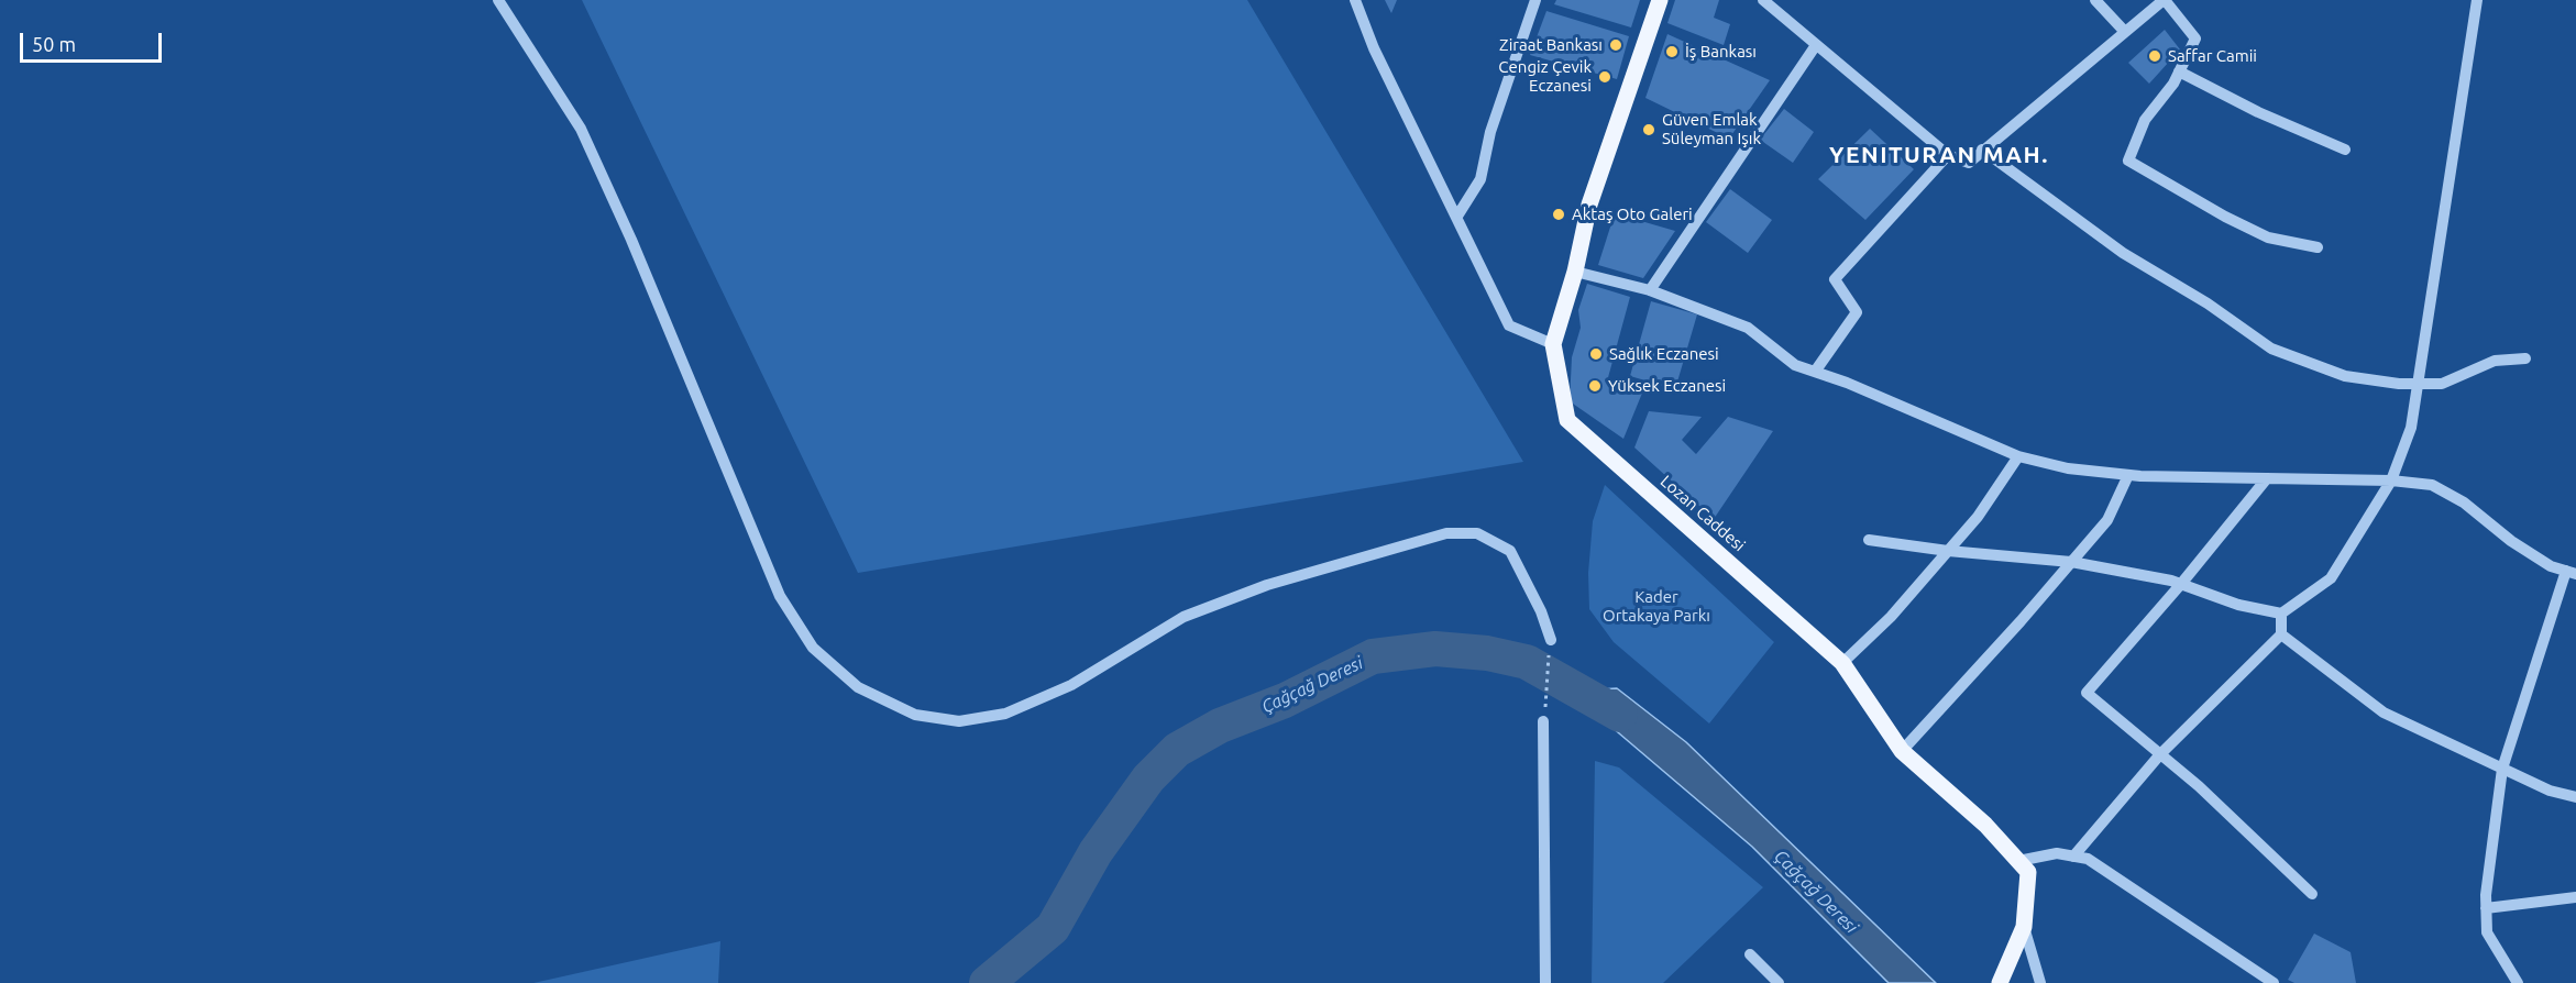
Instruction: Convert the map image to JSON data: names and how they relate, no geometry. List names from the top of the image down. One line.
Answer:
{"streets":{"main road":["Lozan Caddesi"]},"districts":["YENITURAN MAH."],"water":["Çağçağ Deresi"],"parks":["Kader Ortakaya Parkı"],"places":["Ziraat Bankası","İş Bankası","Saffar Camii","Cengiz Çevik Eczanesi","Güven Emlak Süleyman Işık","Aktaş Oto Galeri","Sağlık Eczanesi","Yüksek Eczanesi"],"scale_bar":"50 m"}
